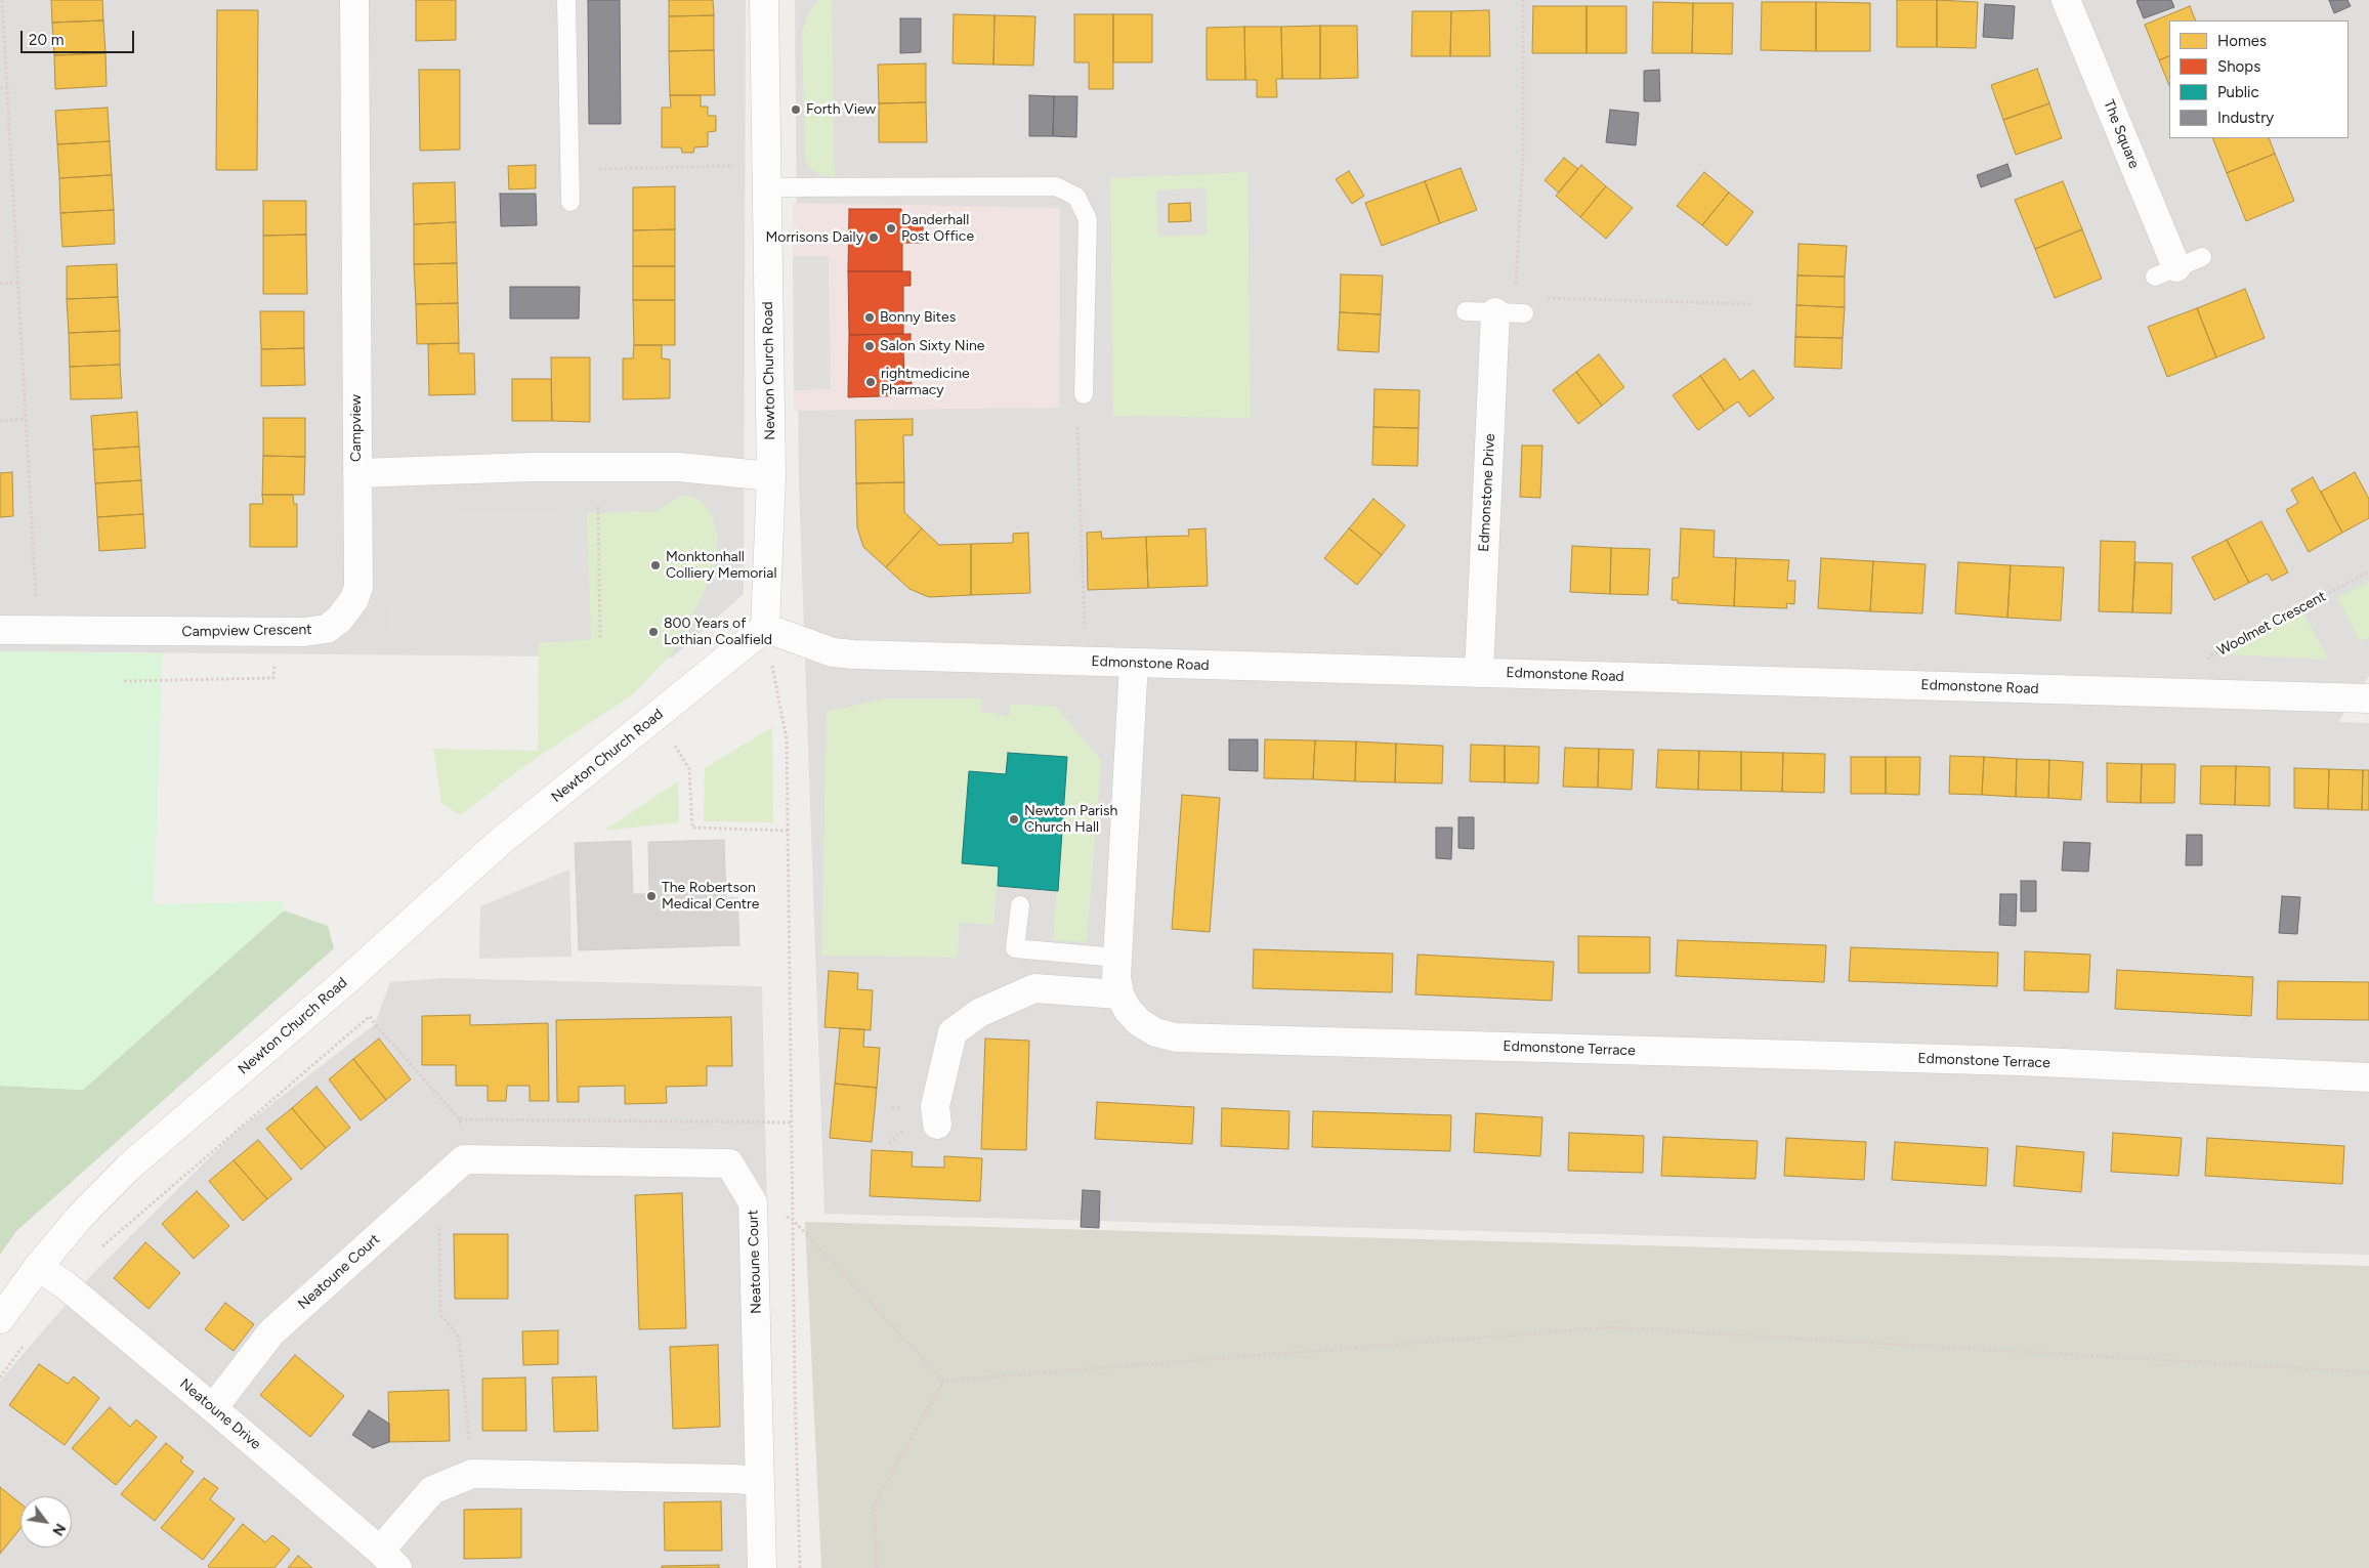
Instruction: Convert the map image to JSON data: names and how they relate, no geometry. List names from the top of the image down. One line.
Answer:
{"streets":{"street":["The Square","Newton Church Road","Campview","Edmonstone Drive","Campview Crescent","Edmonstone Road","Edmonstone Terrace","Neatoune Court","Neatoune Drive"],"path":["Woolmet Crescent"]},"crossings":[["Newton Church Road","Campview"],["Newton Church Road","Edmonstone Road"],["Newton Church Road","Neatoune Drive"],["Campview","Campview Crescent"],["Edmonstone Drive","Edmonstone Road"],["Woolmet Crescent","Edmonstone Road"],["Edmonstone Road","Edmonstone Terrace"],["Neatoune Court","Neatoune Drive"]],"places":["Forth View","Danderhall Post Office","Morrisons Daily","Bonny Bites","Salon Sixty Nine","rightmedicine Pharmacy","Monktonhall Colliery Memorial","800 Years of Lothian Coalfield","Newton Parish Church Hall","The Robertson Medical Centre"],"legend":["Homes","Shops","Public","Industry"],"scale_bar":"20 m","north":"bottom right"}
